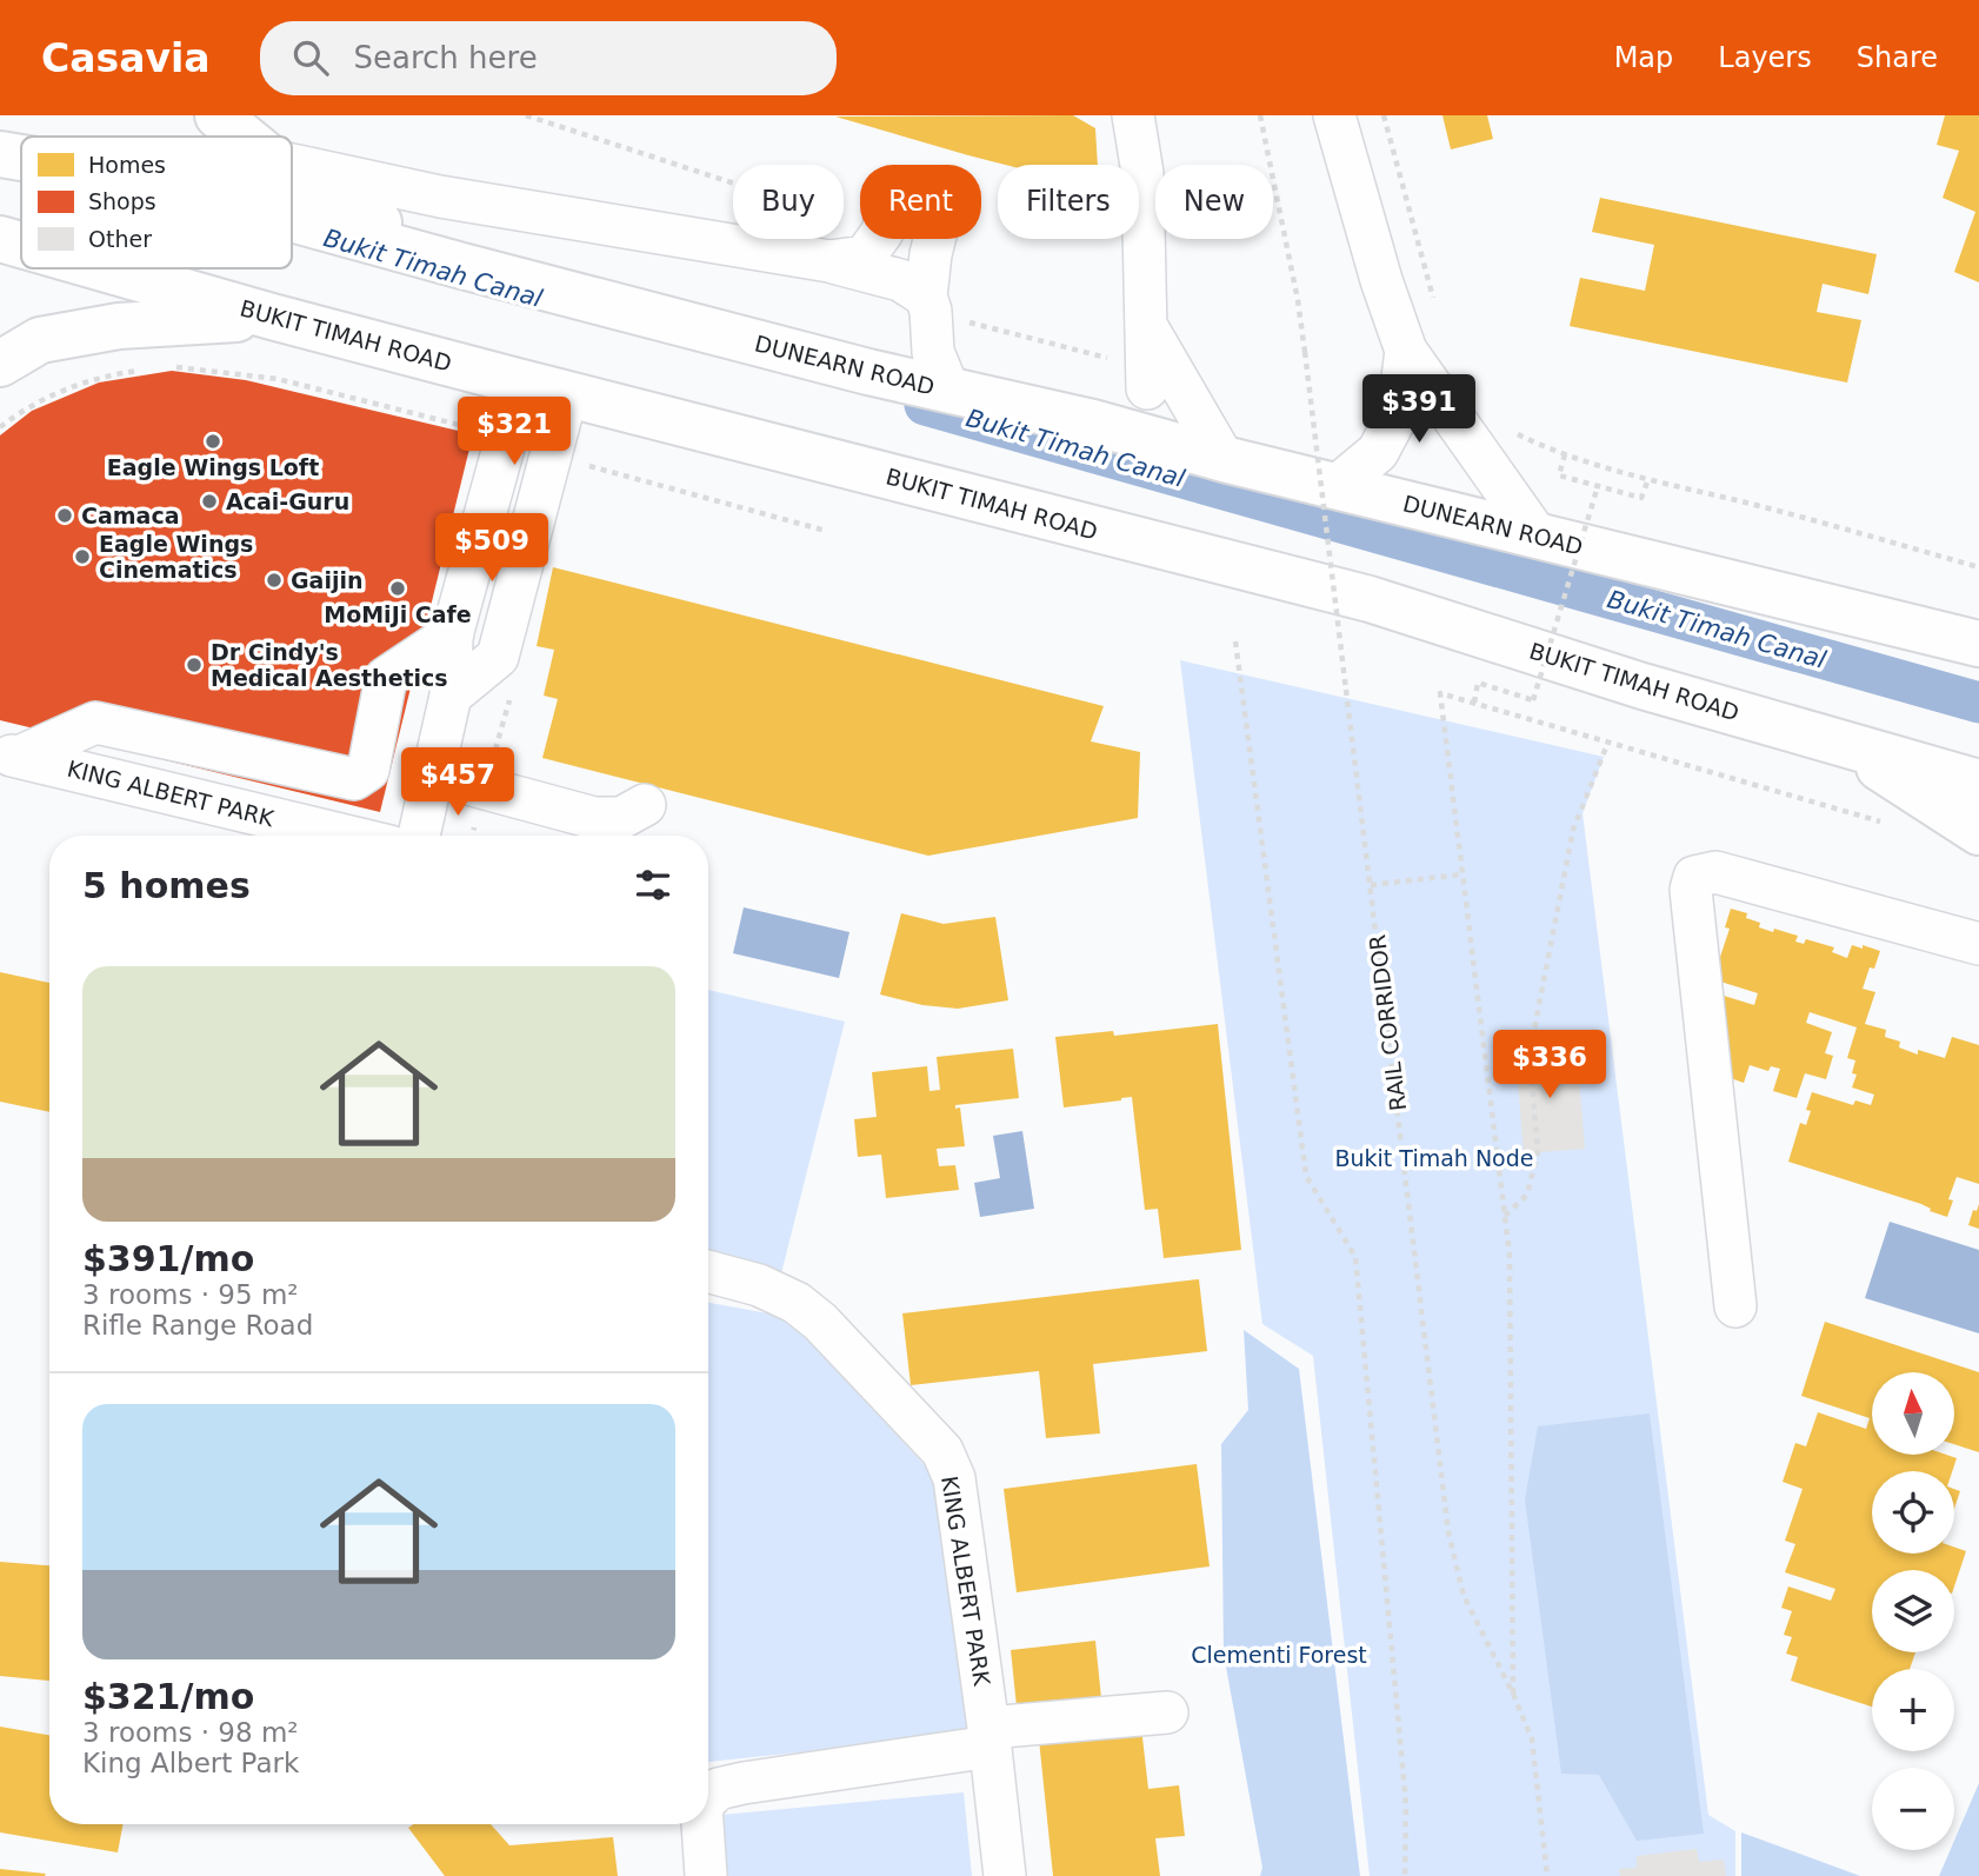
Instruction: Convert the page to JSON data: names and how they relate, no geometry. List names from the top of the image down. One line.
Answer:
{"streets":{"highway":["BUKIT TIMAH ROAD","DUNEARN ROAD"],"street":["KING ALBERT PARK"],"path":["RAIL CORRIDOR"]},"water":["Bukit Timah Canal"],"parks":["Bukit Timah Node","Clementi Forest"],"places":["Eagle Wings Loft","Acai-Guru","Camaca","Eagle Wings Cinematics","Gaijin","MoMiJi Cafe","Dr Cindy's Medical Aesthetics"],"legend":["Homes","Shops","Other"],"north":"top","page":{"header":"Casavia","search":"Search here","nav":["Map","Layers","Share"],"chip":["Buy","Rent","Filters","New"],"price":["$391","$321","$509","$457","$336"],"heading":"5 homes","list":[{"name":"$391/mo","note":"3 rooms · 95 m² · Rifle Range Road"},{"name":"$321/mo","note":"3 rooms · 98 m² · King Albert Park"}],"map_buttons":["+","−"]}}
